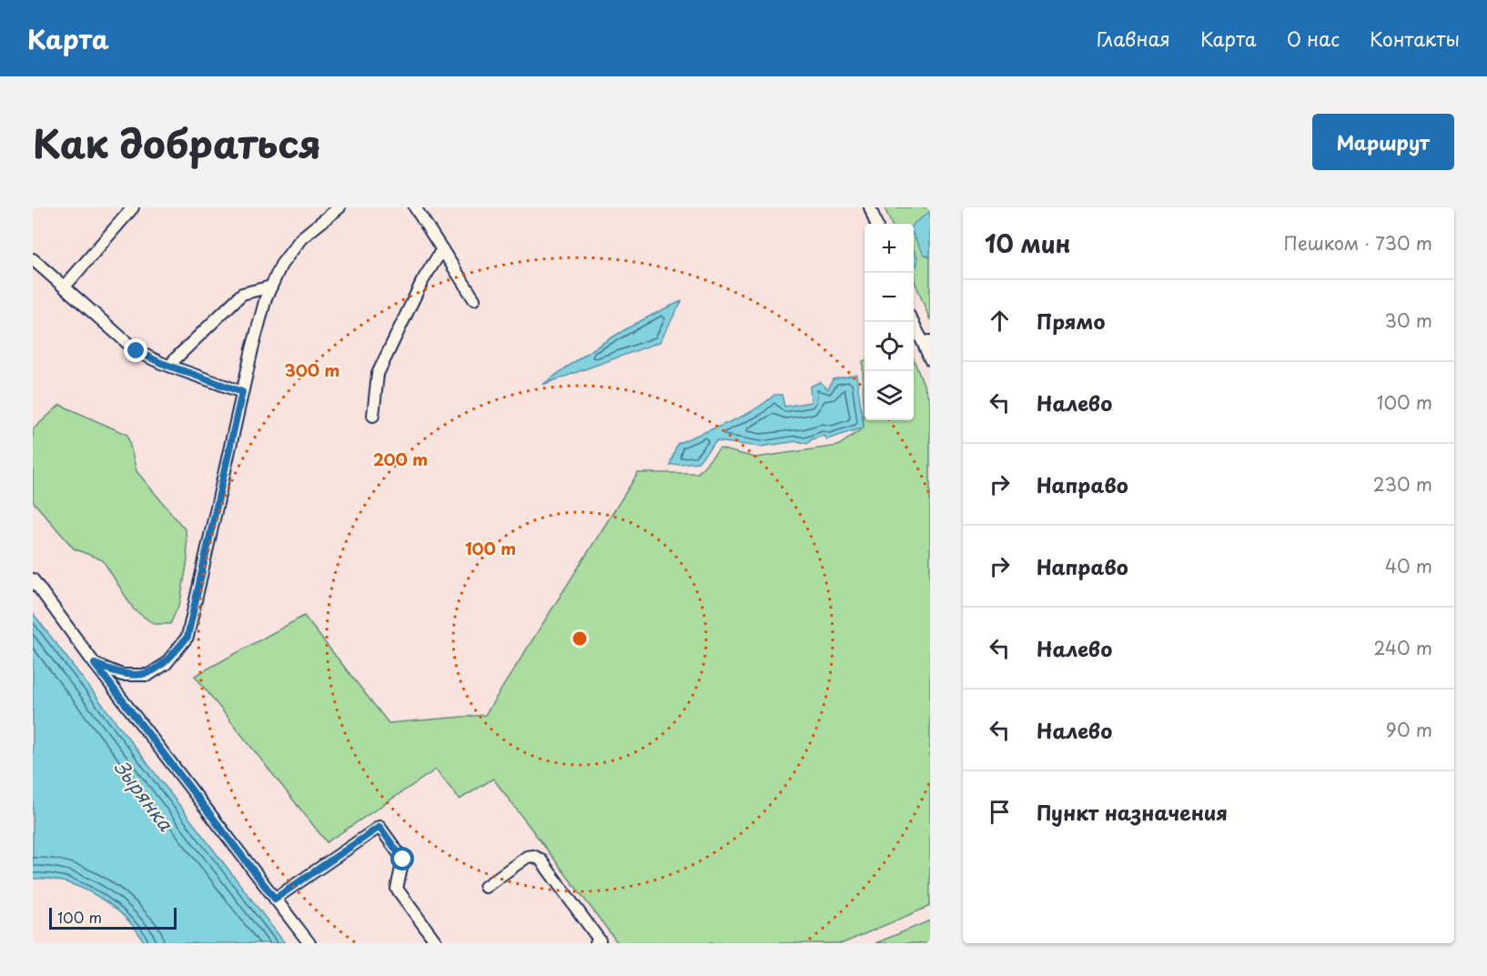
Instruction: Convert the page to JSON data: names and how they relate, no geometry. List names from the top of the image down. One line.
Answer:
{"water":["Зырянка"],"scale_bar":"100 m","page":{"header":"Карта","nav":["Главная","Карта","О нас","Контакты"],"title":"Как добраться","buttons":"Маршрут","heading":["10 мин","Пешком · 730 m"],"map_buttons":["+","−"],"list":[["Прямо","30 m"],["Налево","100 m"],["Направо","230 m"],["Направо","40 m"],["Налево","240 m"],["Налево","90 m"],"Пункт назначения"],"scale":"100 m"},"rings":["300 m","200 m","100 m"]}
